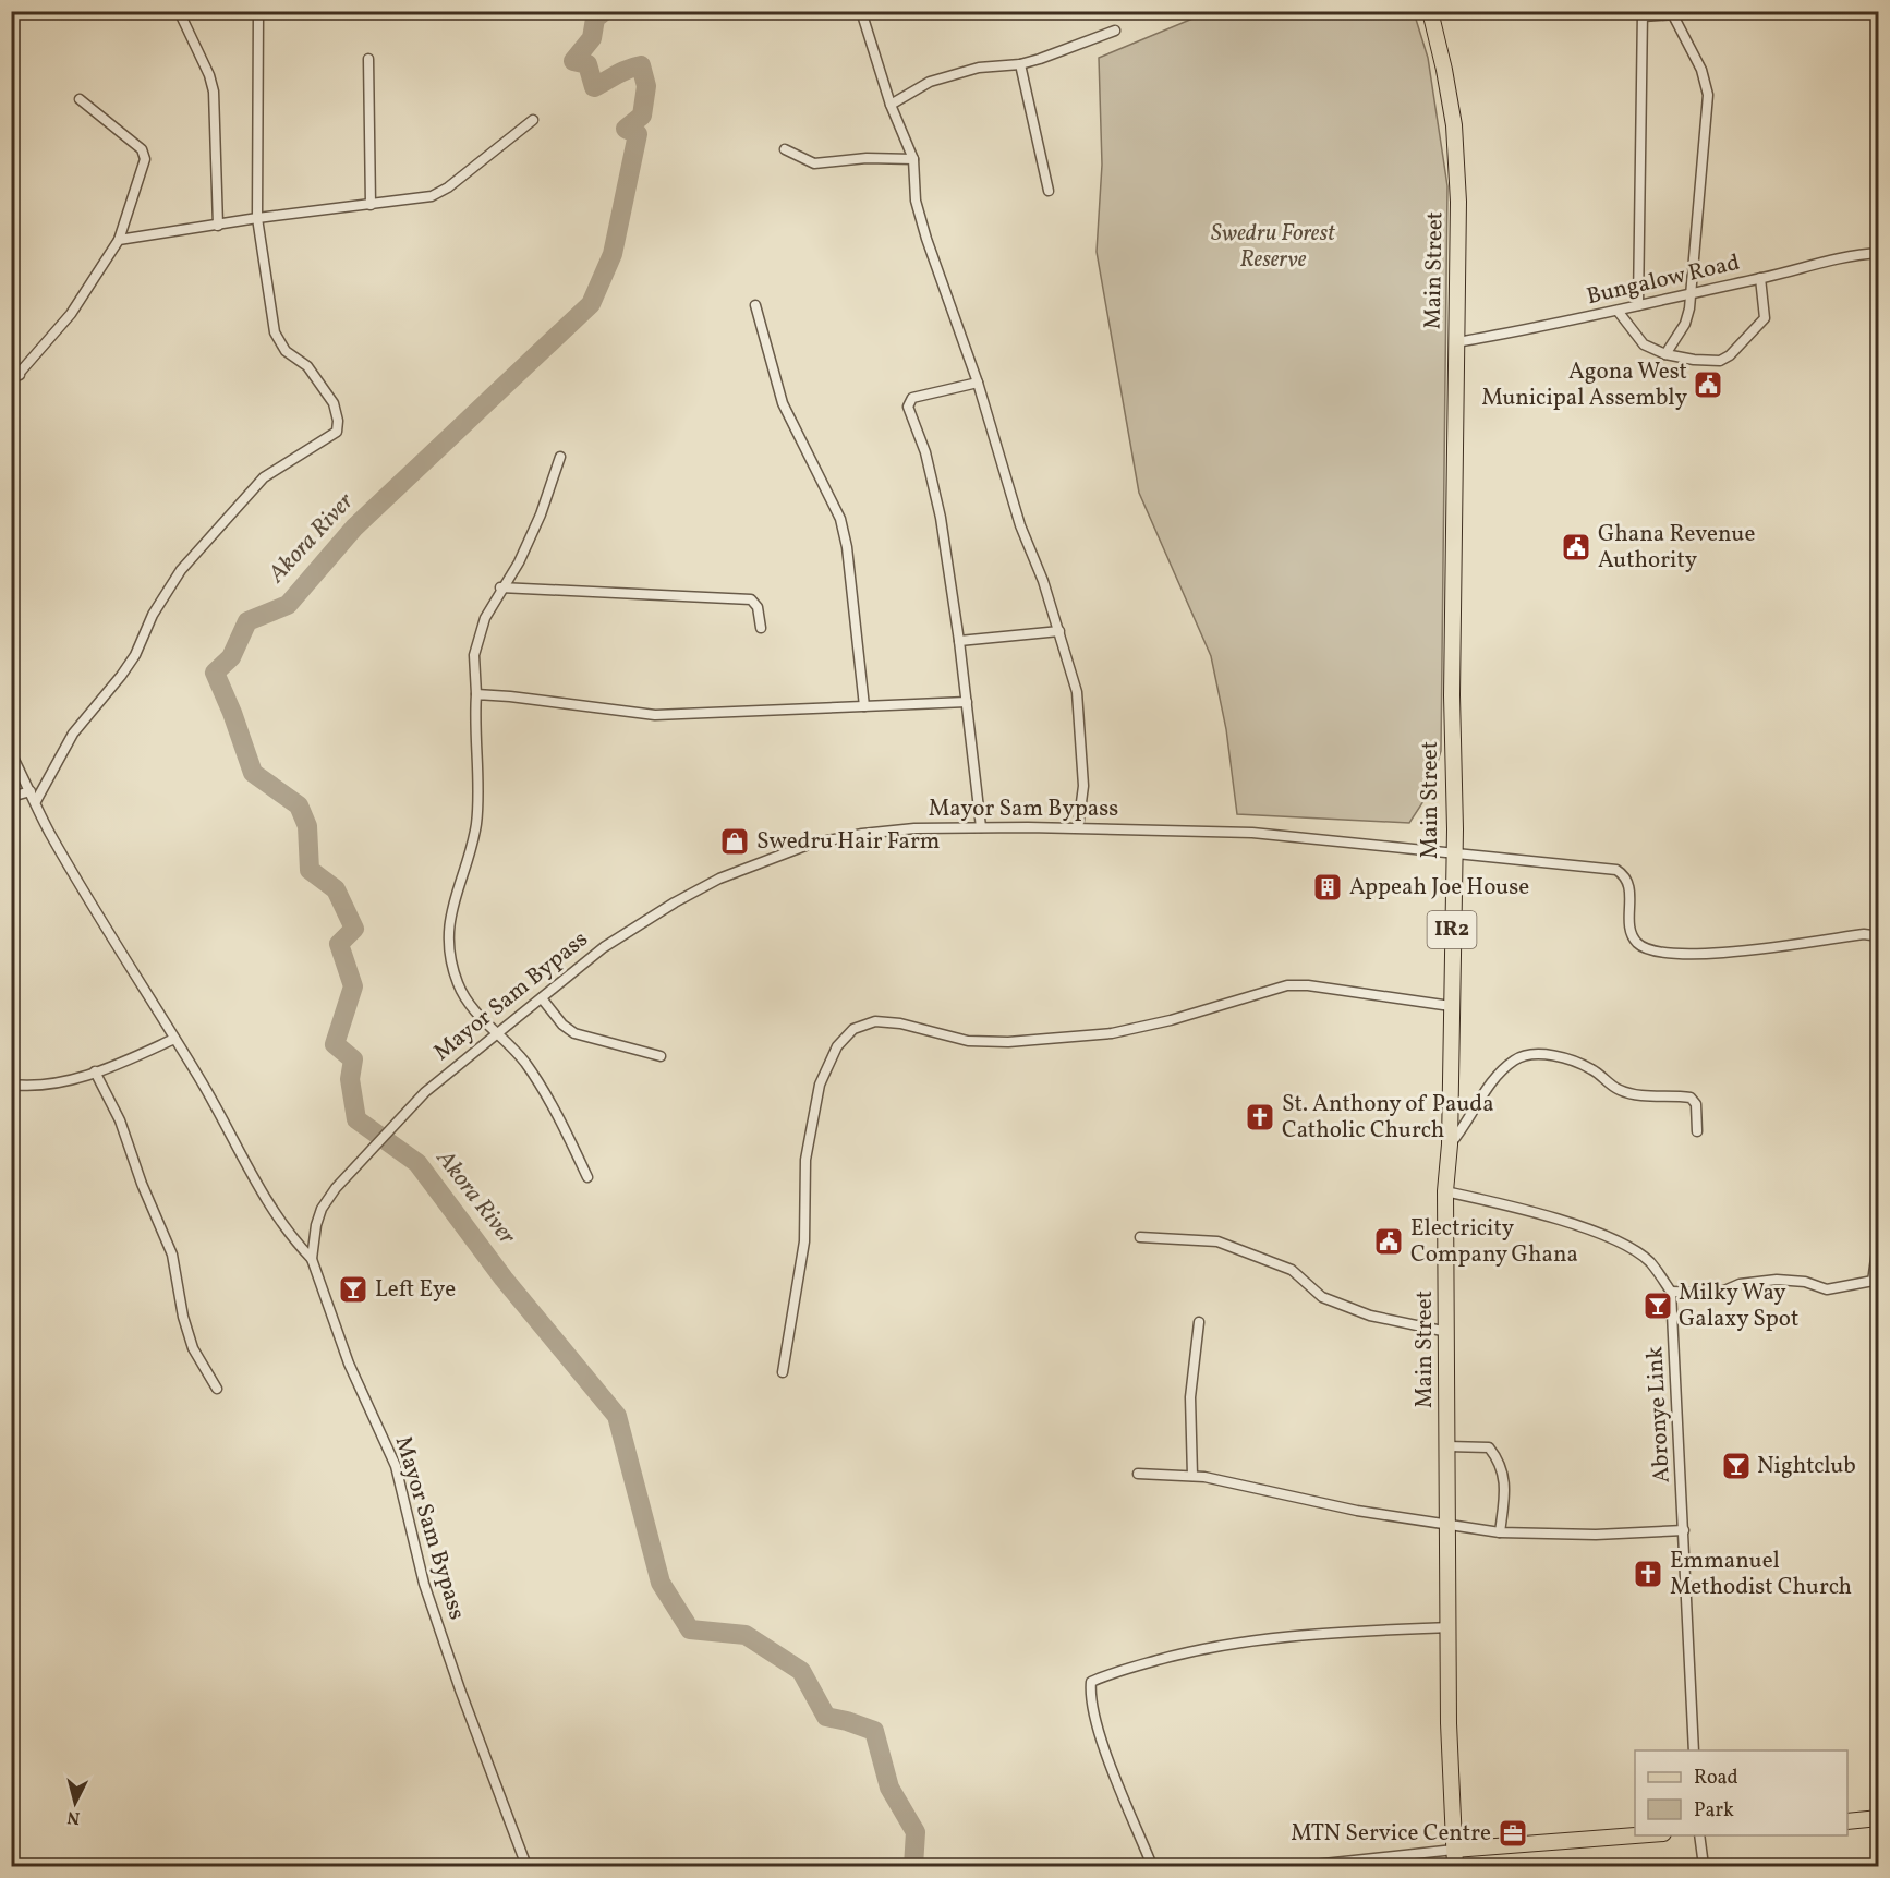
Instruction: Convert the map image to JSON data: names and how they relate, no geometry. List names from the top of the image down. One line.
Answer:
{"streets":{"main road":["Main Street","IR2"],"street":["Bungalow Road","Mayor Sam Bypass","Abronye Link"]},"crossings":[["Main Street","Bungalow Road"],["Main Street","Mayor Sam Bypass"]],"water":["Akora River"],"parks":["Swedru Forest Reserve"],"places":{"public building":["Agona West Municipal Assembly","Ghana Revenue Authority","Electricity Company Ghana"],"shop":["Swedru Hair Farm"],"building":["Appeah Joe House"],"church":["St. Anthony of Pauda Catholic Church","Emmanuel Methodist Church"],"bar":["Left Eye","Milky Way Galaxy Spot","Nightclub"],"office":["MTN Service Centre"]},"legend":["Road","Park"],"north":"bottom"}
